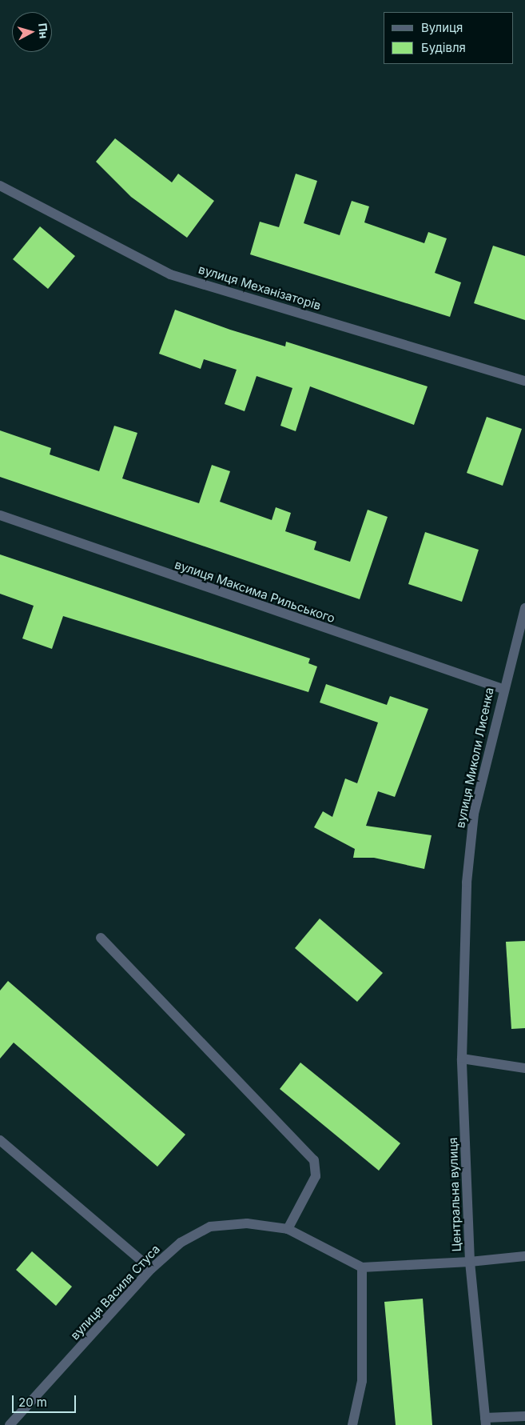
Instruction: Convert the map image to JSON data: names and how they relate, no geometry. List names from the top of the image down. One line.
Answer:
{"streets":{"street":["вулиця Механізаторів","вулиця Максима Рильського","вулиця Миколи Лисенка","Центральна вулиця","вулиця Василя Стуса"]},"crossings":[["вулиця Максима Рильського","вулиця Миколи Лисенка"],["вулиця Миколи Лисенка","Центральна вулиця"]],"legend":["Вулиця","Будівля"],"scale_bar":"20 m","north":"right"}
